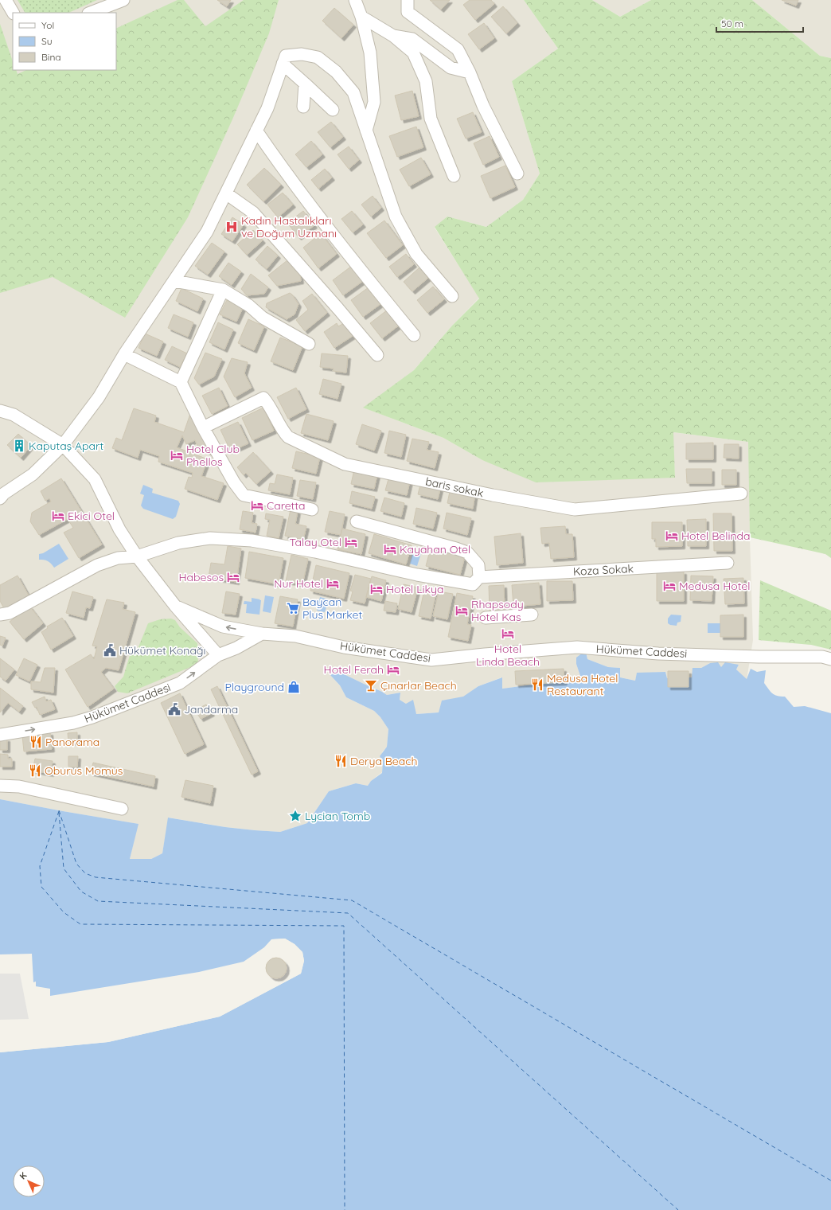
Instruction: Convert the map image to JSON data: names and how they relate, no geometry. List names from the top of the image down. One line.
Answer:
{"streets":{"street":["baris sokak","Koza Sokak","Hükümet Caddesi"]},"places":{"hospital":["Kadın Hastalıkları ve Doğum Uzmanı"],"building":["Kaputaş Apart"],"hotel":["Hotel Club Phellos","Caretta","Ekici Otel","Hotel Belinda","Talay Otel","Kayahan Otel","Habesos","Nur Hotel","Medusa Hotel","Hotel Likya","Rhapsody Hotel Kas","Hotel Linda Beach","Hotel Ferah"],"supermarket":["Baycan Plus Market"],"public building":["Hükümet Konağı","Jandarma"],"restaurant":["Medusa Hotel Restaurant","Panorama","Derya Beach","Oburus Momus"],"bar":["Çınarlar Beach"],"shop":["Playground"],"place":["Lycian Tomb"]},"legend":["Yol","Su","Bina"],"scale_bar":"50 m","north":"top left"}
